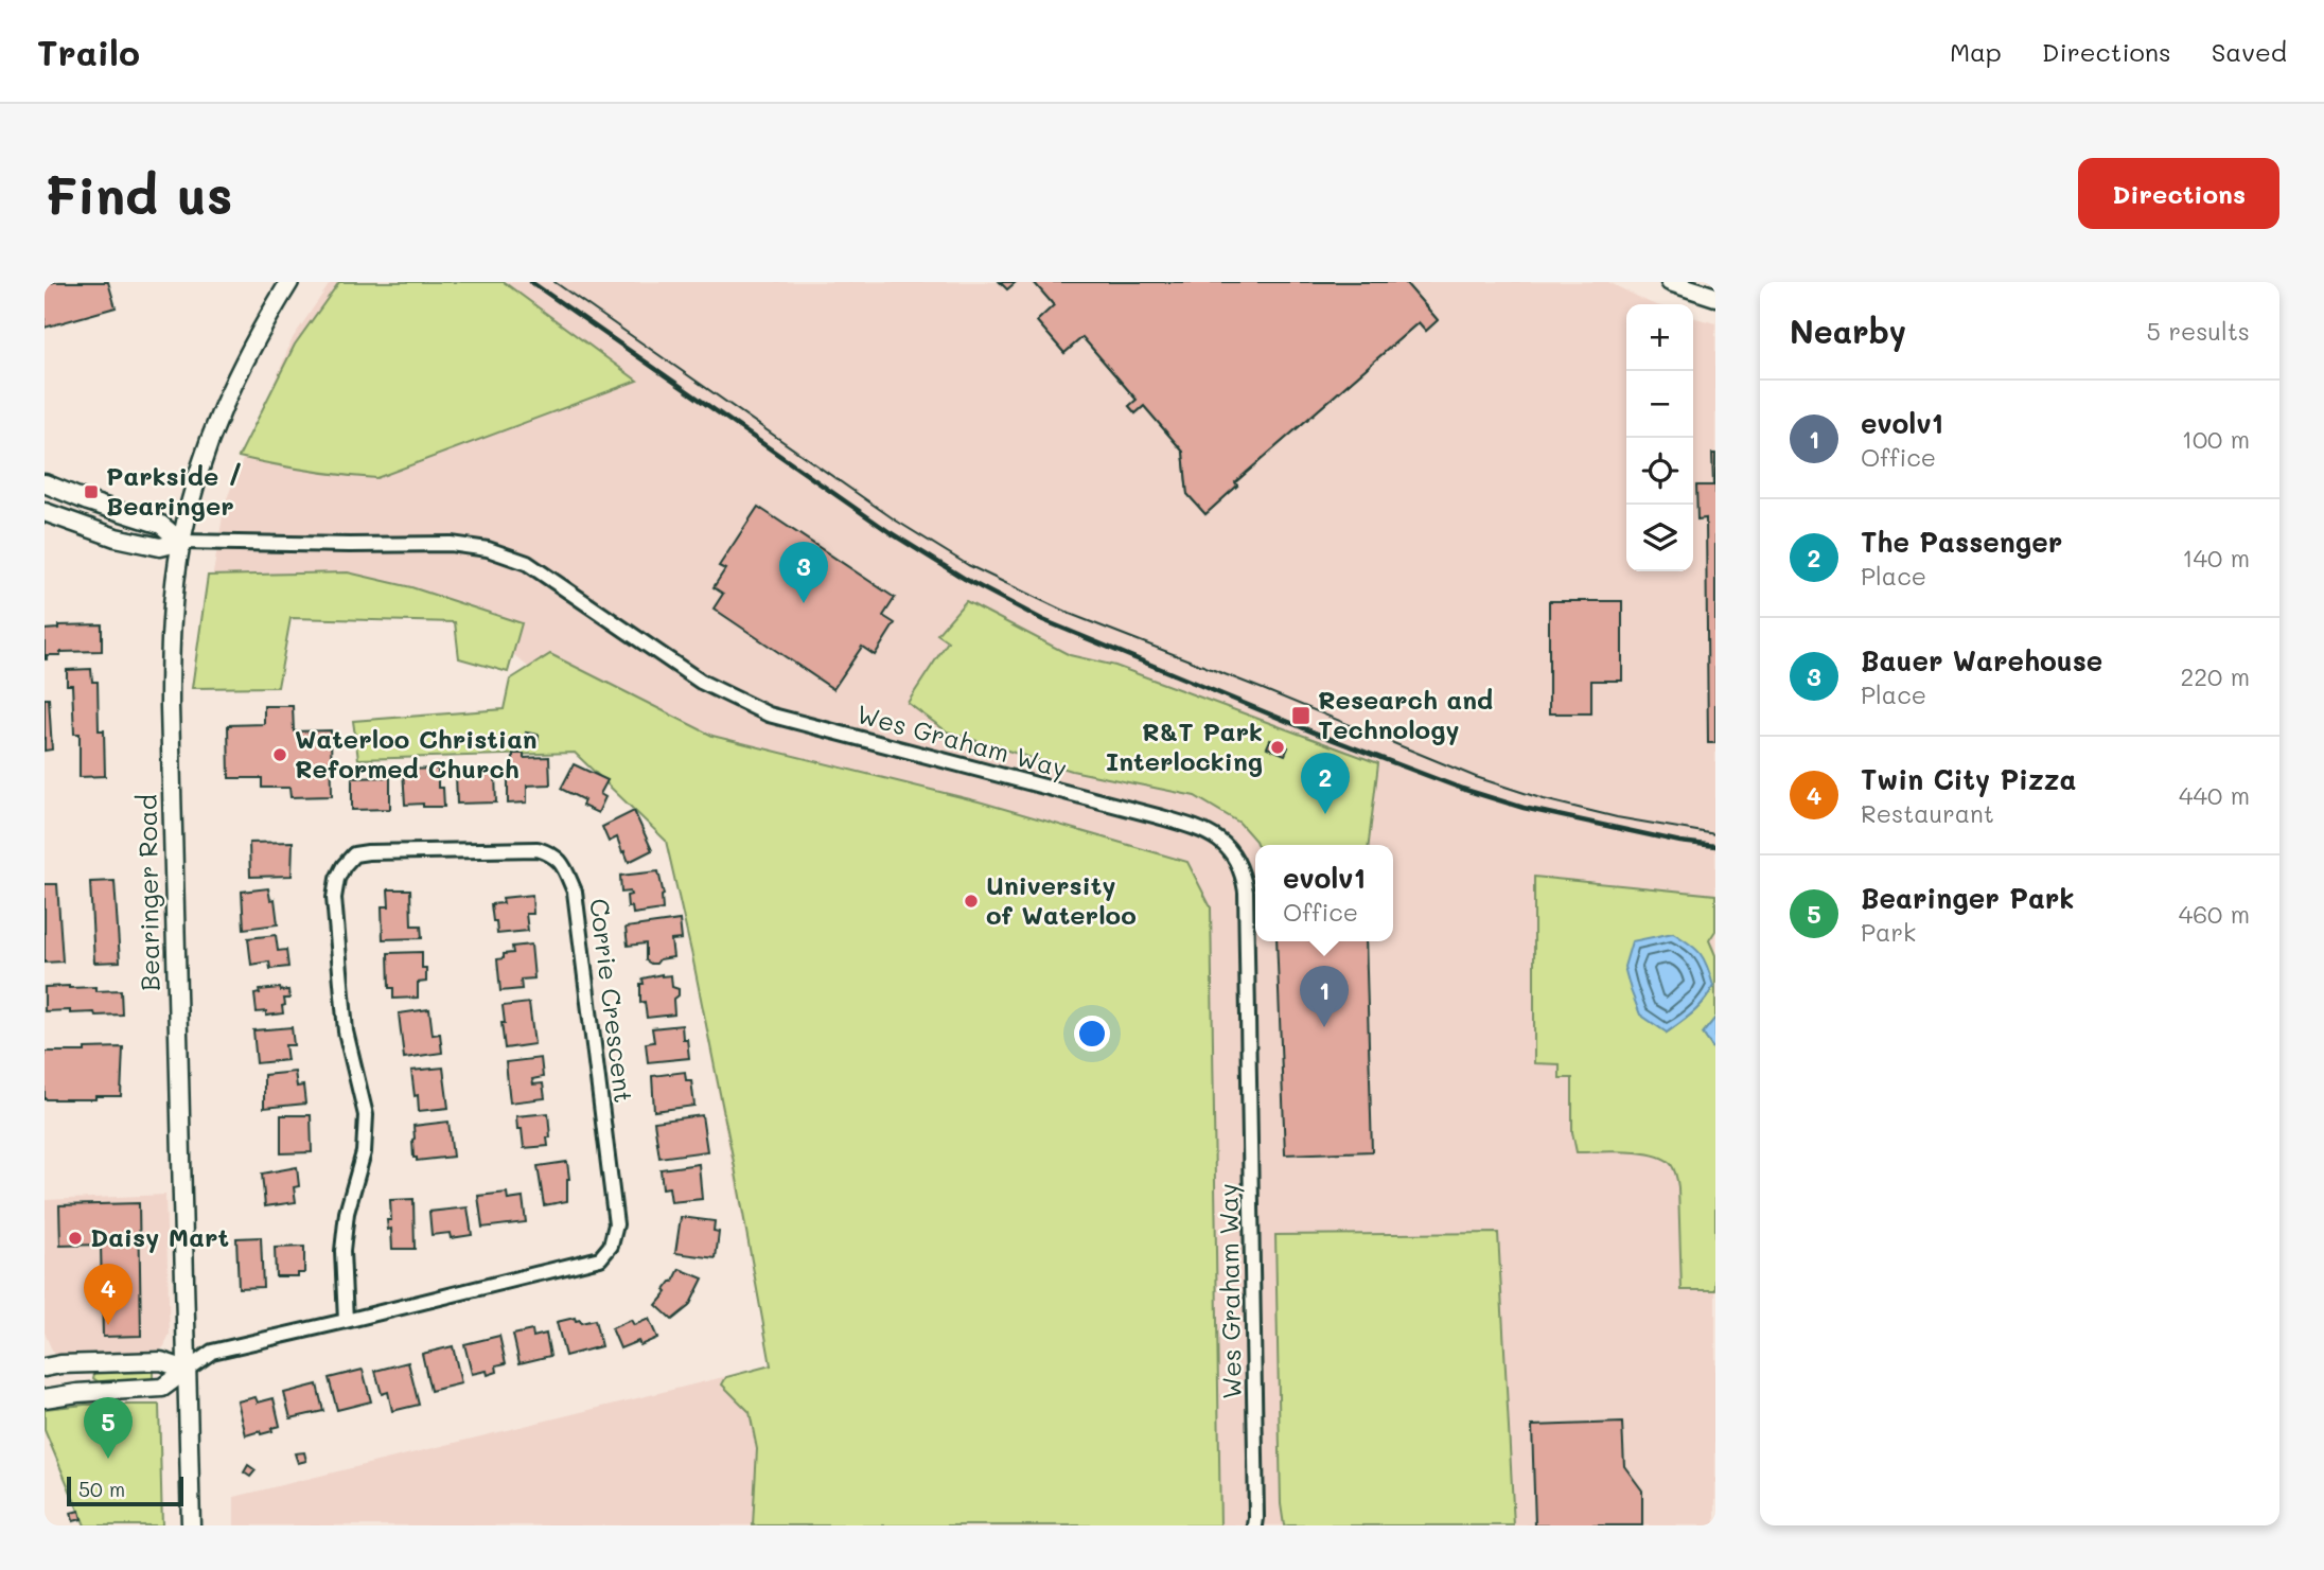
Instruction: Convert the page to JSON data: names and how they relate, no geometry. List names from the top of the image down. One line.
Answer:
{"streets":{"street":["Wes Graham Way","Bearinger Road","Corrie Crescent"]},"crossings":[["Wes Graham Way","Bearinger Road"],["Bearinger Road","Corrie Crescent"]],"places":{"transit":["Parkside / Bearinger","Research and Technology"],"other":["R&T Park Interlocking","Waterloo Christian Reformed Church","University of Waterloo","Daisy Mart"]},"scale_bar":"50 m","page":{"header":"Trailo","nav":["Map","Directions","Saved"],"buttons":"Directions","title":"Find us","heading":["Nearby","5 results"],"map_buttons":["+","−"],"list":[{"mark":"1","name":"evolv1","note":"Office","value":"100 m"},{"mark":"2","name":"The Passenger","note":"Place","value":"140 m"},{"mark":"3","name":"Bauer Warehouse","note":"Place","value":"220 m"},{"mark":"4","name":"Twin City Pizza","note":"Restaurant","value":"440 m"},{"mark":"5","name":"Bearinger Park","note":"Park","value":"460 m"}],"pins":["3","2","1","4","5"],"popup":["evolv1","Office"],"scale":"50 m"}}
